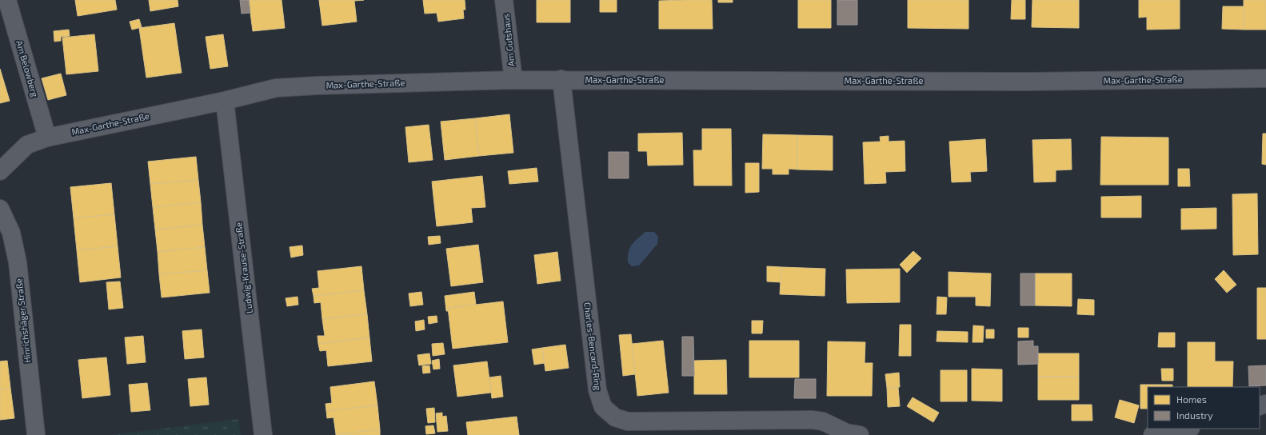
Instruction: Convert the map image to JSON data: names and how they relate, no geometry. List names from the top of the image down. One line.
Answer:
{"streets":{"main road":["Hinrichshäger Straße"],"street":["Am Gutshaus","Am Belowberg","Max-Garthe-Straße","Ludwig-Krause-Straße","Charles-Bencard-Ring"]},"crossings":[["Am Gutshaus","Max-Garthe-Straße"],["Am Belowberg","Max-Garthe-Straße"],["Max-Garthe-Straße","Ludwig-Krause-Straße"],["Max-Garthe-Straße","Charles-Bencard-Ring"]],"legend":["Homes","Industry"]}
